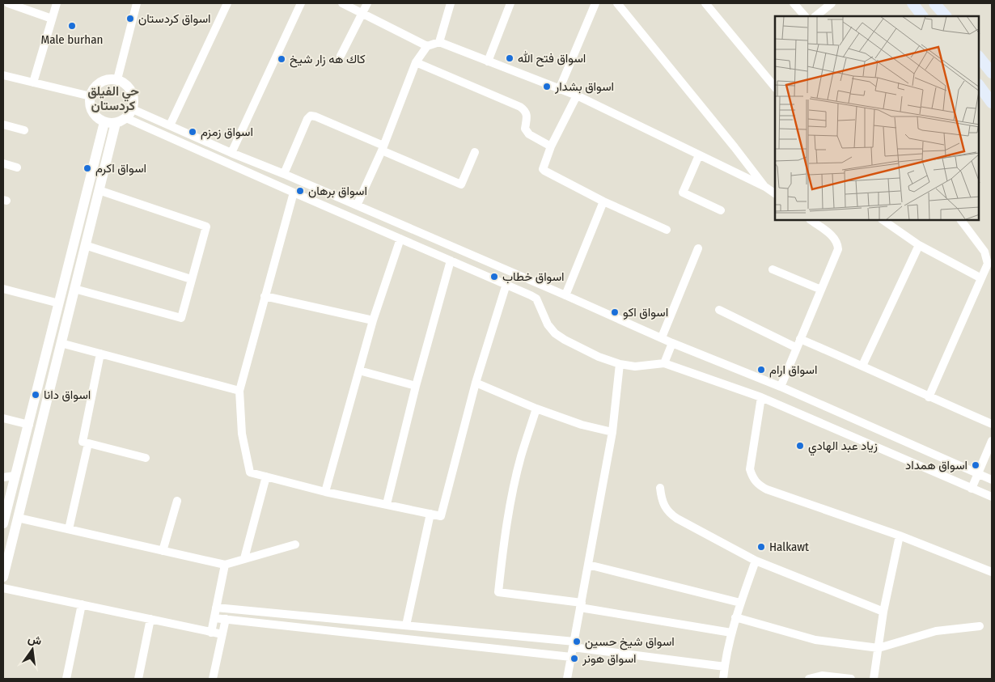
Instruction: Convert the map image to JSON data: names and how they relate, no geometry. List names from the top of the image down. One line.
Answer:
{"districts":["حي الفيلق كردستان"],"places":["اسواق كردستان","Male burhan","اسواق فتح الله","كاك هه زار شيخ","اسواق بشدار","اسواق زمزم","اسواق اكرم","اسواق برهان","اسواق خطاب","اسواق اكو","اسواق ارام","اسواق دانا","زياد عبد الهادي","اسواق همداد","Halkawt","اسواق شيخ حسين","اسواق هونر"],"north":"top"}
